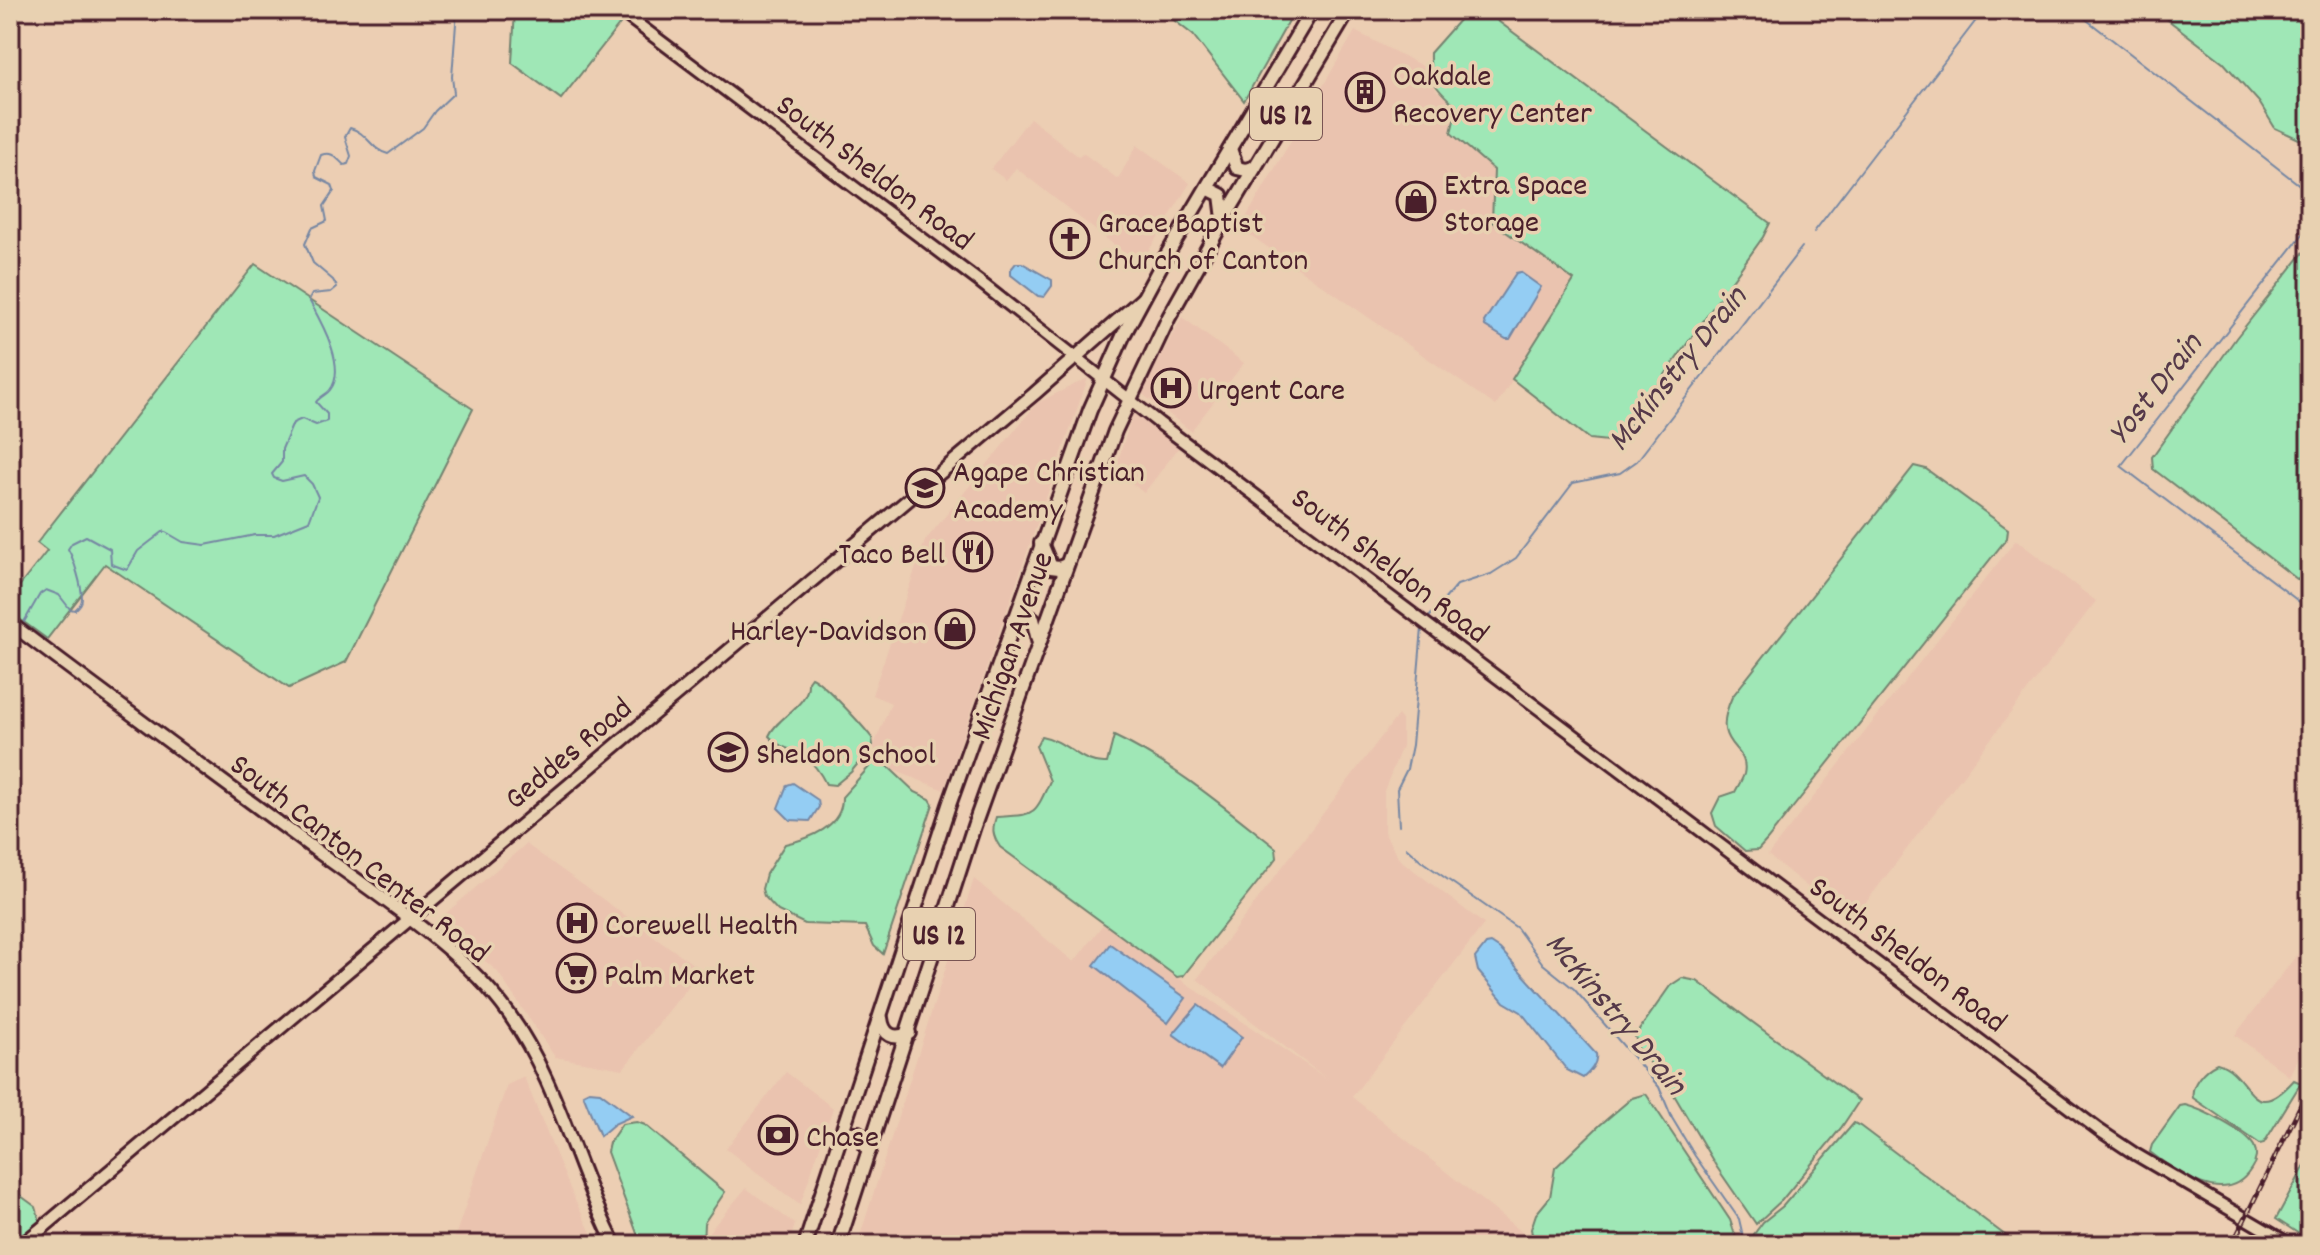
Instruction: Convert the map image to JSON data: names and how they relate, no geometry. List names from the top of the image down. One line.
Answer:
{"streets":{"main road":["US 12","Michigan Avenue","Geddes Road","South Canton Center Road"],"street":["South Sheldon Road"]},"crossings":[["South Sheldon Road","Michigan Avenue"],["South Sheldon Road","Geddes Road"],["Michigan Avenue","Geddes Road"],["Geddes Road","South Canton Center Road"]],"water":["McKinstry Drain","Yost Drain"],"places":{"building":["Oakdale Recovery Center"],"shop":["Extra Space Storage","Harley-Davidson"],"church":["Grace Baptist Church of Canton"],"hospital":["Urgent Care","Corewell Health"],"school or university":["Agape Christian Academy","Sheldon School"],"restaurant":["Taco Bell"],"supermarket":["Palm Market"],"bank":["Chase"]}}
